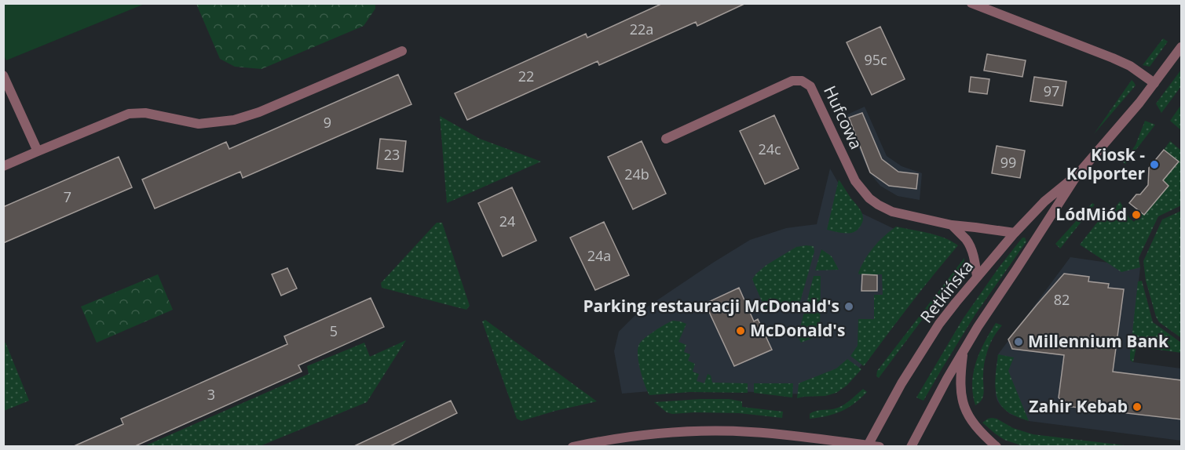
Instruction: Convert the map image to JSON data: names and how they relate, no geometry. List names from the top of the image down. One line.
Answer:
{"streets":{"street":["Hufcowa","Retkińska"]},"crossings":[["Hufcowa","Retkińska"]],"places":["Kiosk - Kolporter","LódMiód","Parking restauracji McDonald's","McDonald's","Millennium Bank","Zahir Kebab"],"house_numbers":["22a","95c","22","97","9","24c","23","99","24b","7","24","24a","82","5","3"]}
